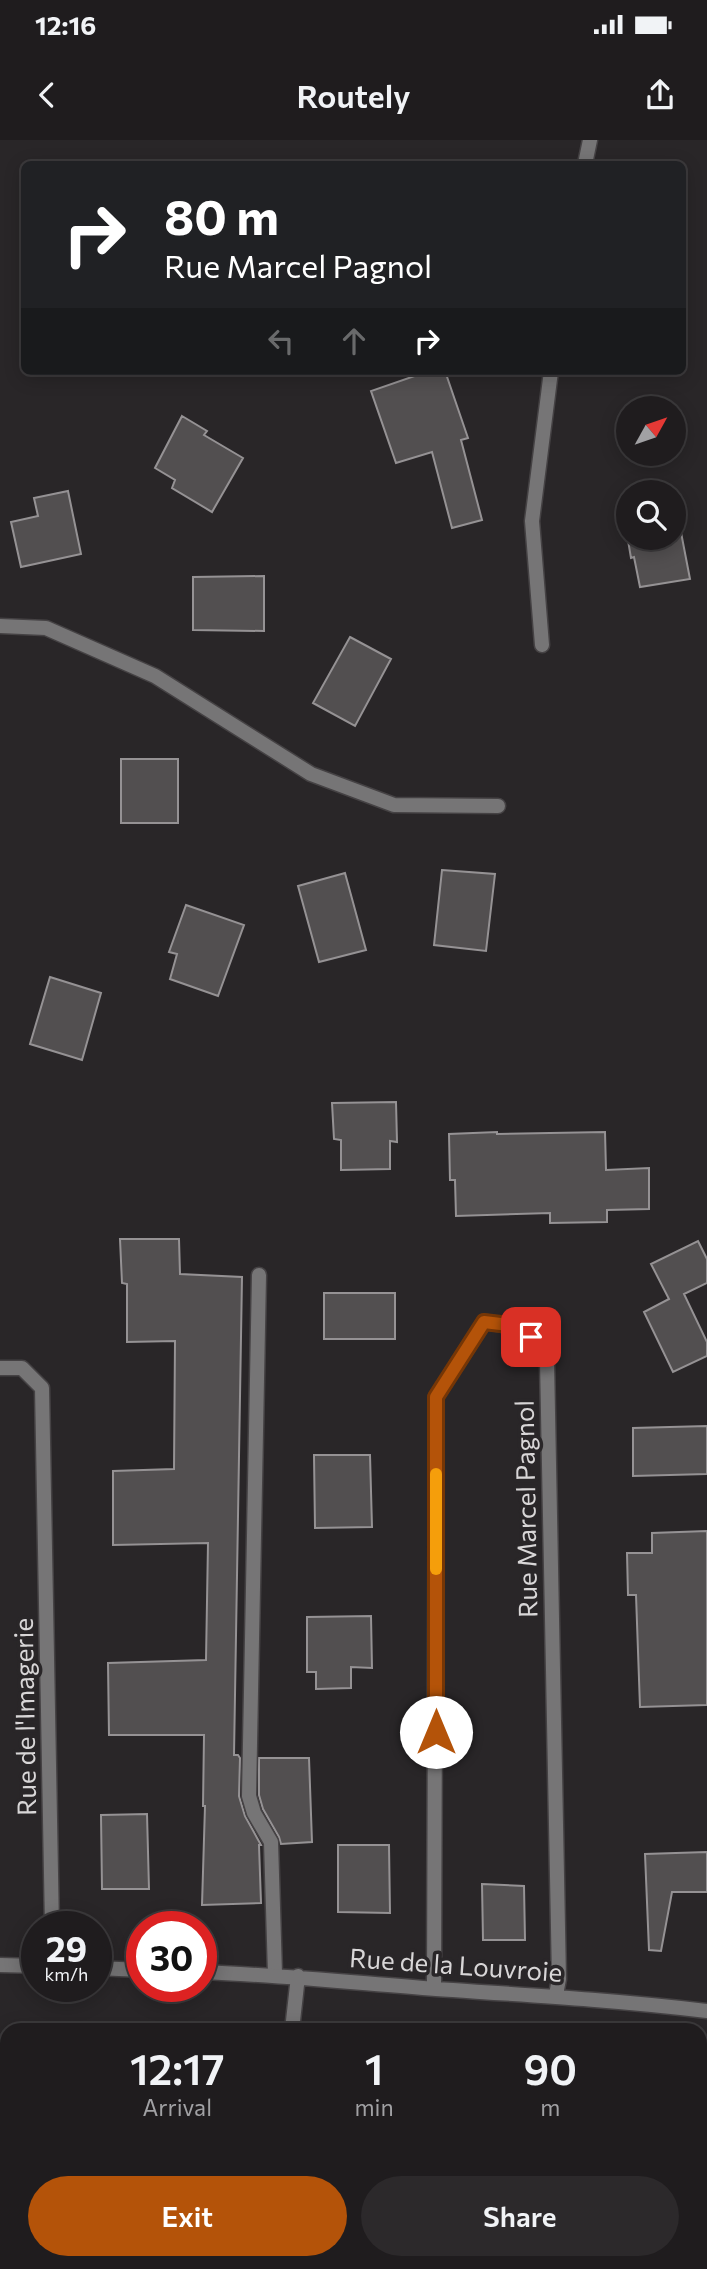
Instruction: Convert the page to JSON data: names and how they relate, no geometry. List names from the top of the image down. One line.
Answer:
{"streets":{"street":["Rue Marcel Pagnol","Rue de l'Imagerie","Rue de la Louvroie"]},"crossings":[["Rue Marcel Pagnol","Rue de la Louvroie"]],"north":"top right","page":{"status":"12:16","header":"Routely","turn":["80 m","Rue Marcel Pagnol"],"speed":"29 km/h","limit":"30","eta":["12:17","Arrival","1","min","90","m"],"buttons":["Exit","Share"]}}
